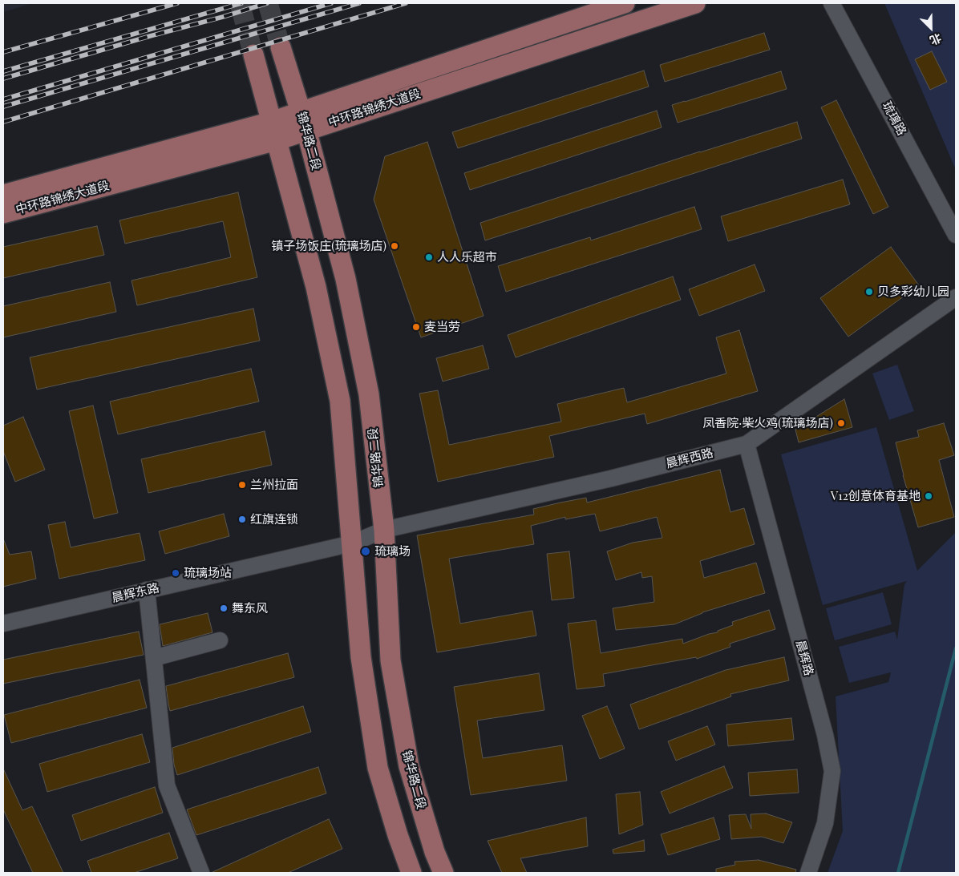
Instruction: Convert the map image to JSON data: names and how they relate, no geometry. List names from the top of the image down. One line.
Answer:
{"streets":{"main road":["中环路锦绣大道段","锦华路二段"],"street":["琉璃路","晨辉西路","晨辉东路","晨辉路"]},"crossings":[["中环路锦绣大道段","锦华路二段"],["锦华路二段","晨辉西路"],["锦华路二段","晨辉东路"],["晨辉西路","晨辉东路"],["晨辉西路","晨辉路"]],"places":["镇子场饭庄(琉璃场店)","人人乐超市","贝多彩幼儿园","麦当劳","凤香院·柴火鸡(琉璃场店)","兰州拉面","V12创意体育基地","红旗连锁","琉璃场","琉璃场站","舞东风"],"north":"bottom right"}
